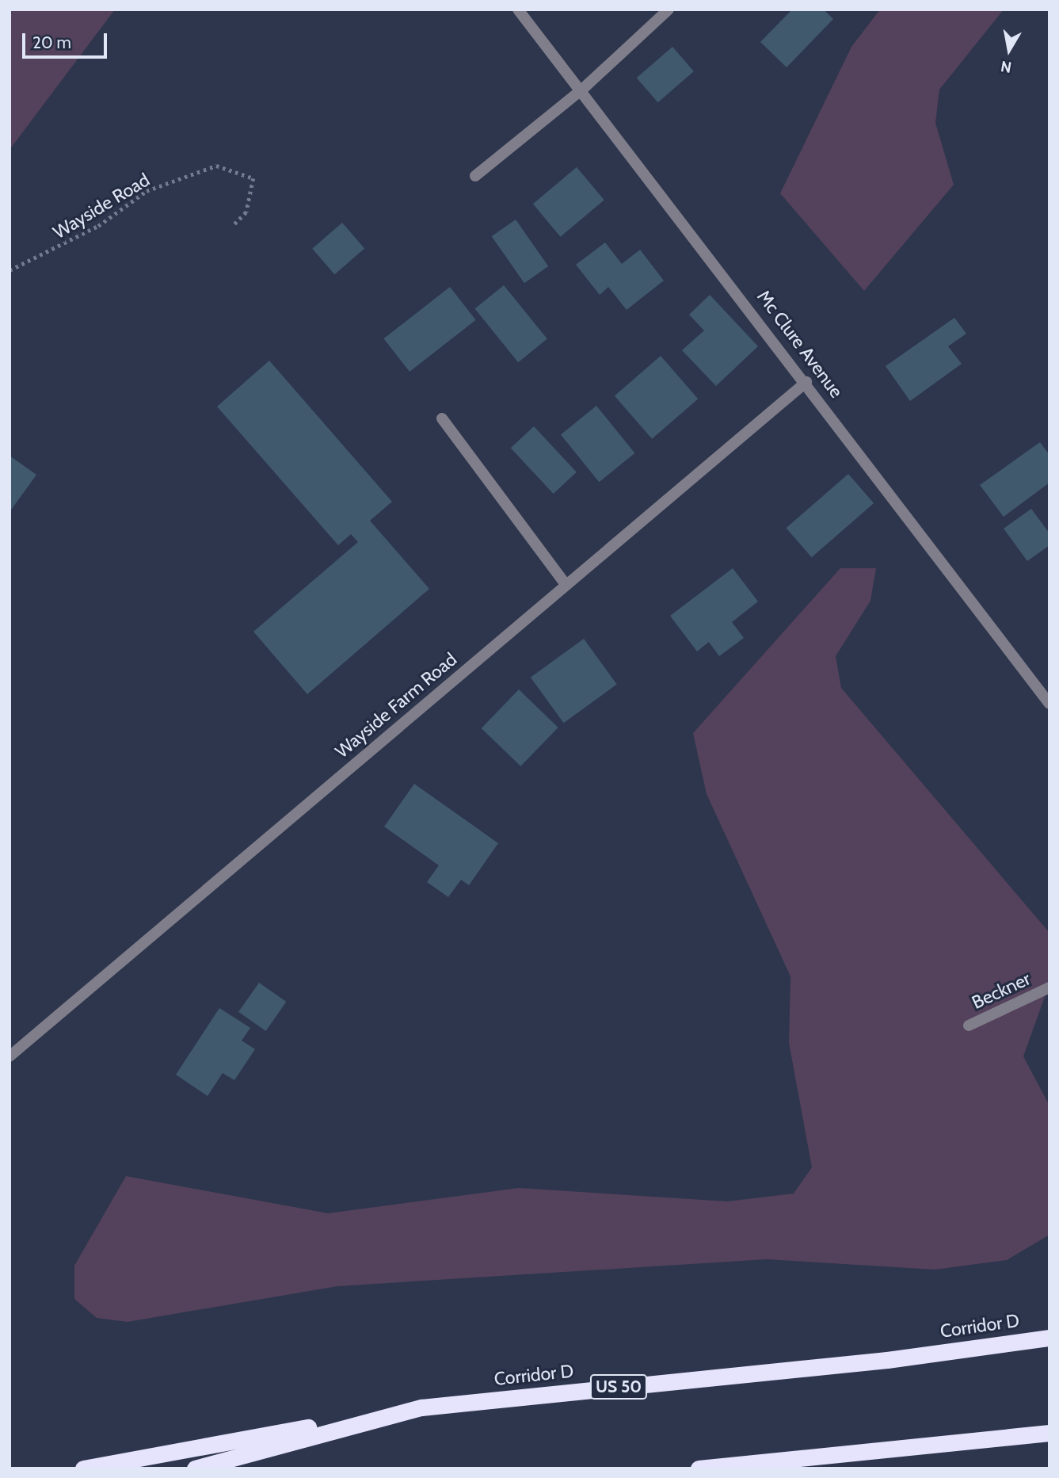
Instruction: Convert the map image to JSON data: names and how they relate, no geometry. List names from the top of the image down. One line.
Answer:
{"streets":{"highway":["Corridor D","US 50"],"street":["Mc Clure Avenue","Wayside Farm Road","Beckner"],"path":["Wayside Road"]},"crossings":[["Mc Clure Avenue","Wayside Farm Road"]],"scale_bar":"20 m","north":"bottom"}
